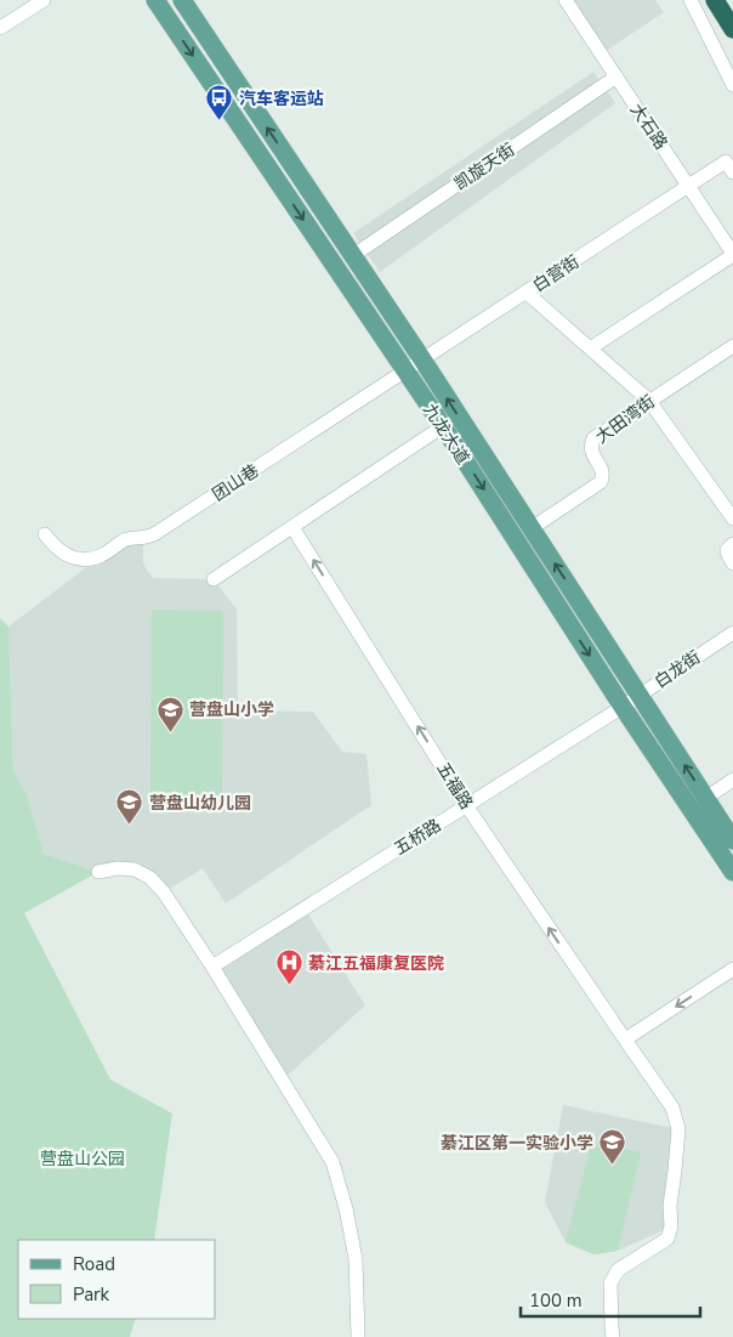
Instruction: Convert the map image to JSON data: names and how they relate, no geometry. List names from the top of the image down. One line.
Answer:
{"streets":{"main road":["九龙大道"],"street":["大石路","凯旋天街","白营街","大田湾街","团山巷","白龙街","五福路","五桥路"]},"crossings":[["大石路","凯旋天街"],["大石路","白营街"],["凯旋天街","九龙大道"],["白营街","九龙大道"],["白营街","团山巷"],["大田湾街","九龙大道"],["九龙大道","团山巷"],["九龙大道","白龙街"],["九龙大道","五桥路"],["白龙街","五桥路"],["五福路","五桥路"]],"one_way":["五福路"],"parks":["营盘山公园"],"places":{"bus stop":["汽车客运站"],"school or university":["营盘山小学","营盘山幼儿园","綦江区第一实验小学"],"hospital":["綦江五福康复医院"]},"legend":["Road","Park"],"scale_bar":"100 m"}
